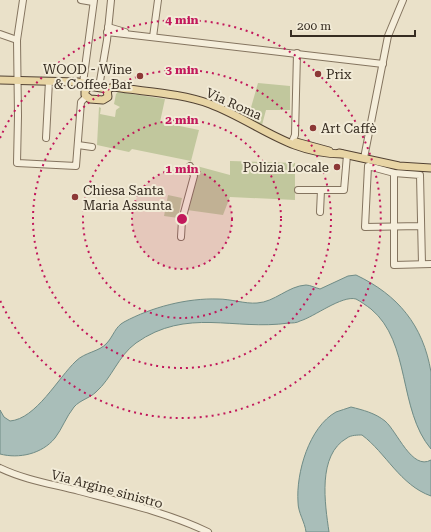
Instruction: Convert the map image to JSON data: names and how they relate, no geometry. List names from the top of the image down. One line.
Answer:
{"streets":{"main road":["Via Roma"],"street":["Via Argine sinistro"]},"places":["Prix","WOOD - Wine & Coffee Bar","Art Caffè","Polizia Locale","Chiesa Santa Maria Assunta"],"scale_bar":"200 m","rings":["4 min","3 min","2 min","1 min"]}
